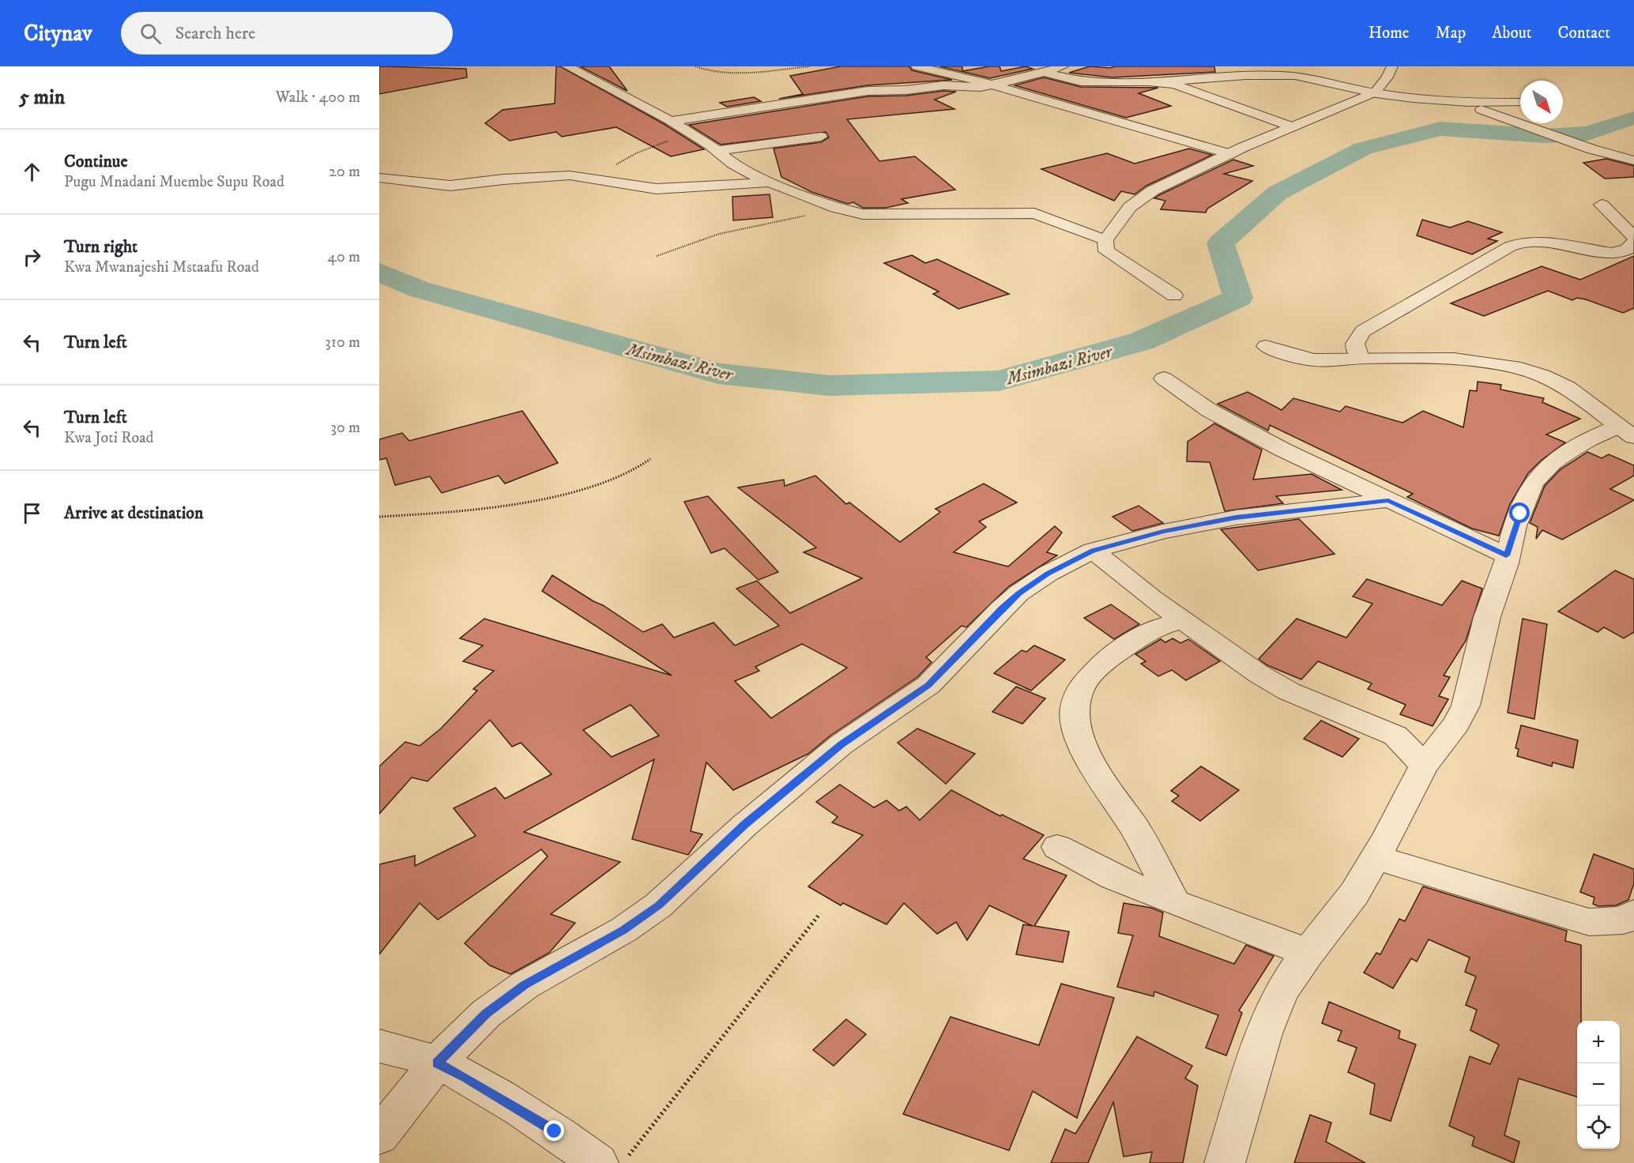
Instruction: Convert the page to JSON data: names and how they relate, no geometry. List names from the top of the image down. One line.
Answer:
{"water":["Msimbazi River"],"north":"bottom right","page":{"header":"Citynav","search":"Search here","nav":["Home","Map","About","Contact"],"heading":["5 min","Walk · 400 m"],"list":[["Continue","Pugu Mnadani Muembe Supu Road","20 m"],["Turn right","Kwa Mwanajeshi Mstaafu Road","40 m"],["Turn left","310 m"],["Turn left","Kwa Joti Road","30 m"],"Arrive at destination"],"map_buttons":["+","−"]}}
